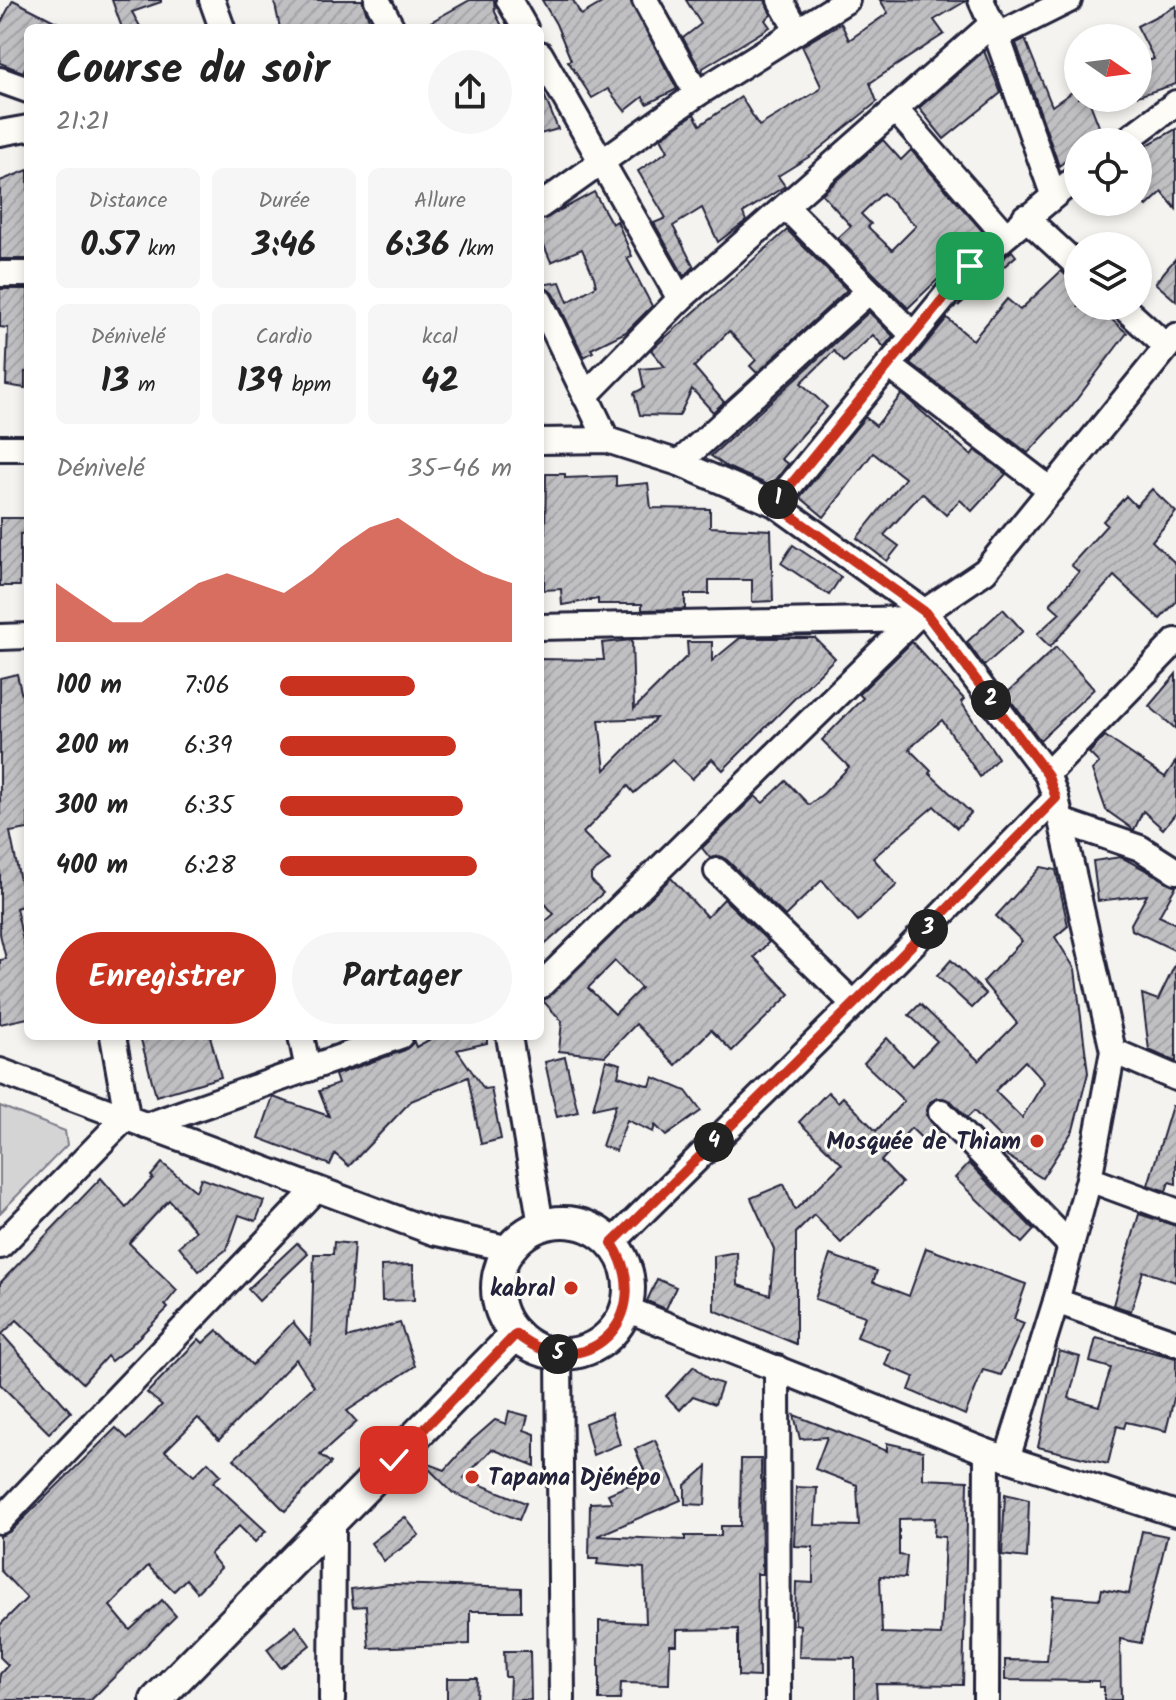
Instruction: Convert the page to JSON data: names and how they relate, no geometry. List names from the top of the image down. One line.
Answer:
{"places":["Mosquée de Thiam","kabral","Tapama Djénépo"],"north":"right","page":{"heading":["Course du soir","21:21"],"stats":[["Distance","0.57 km"],["Durée","3:46"],["Allure","6:36 /km"],["Dénivelé","13 m"],["Cardio","139 bpm"],["kcal","42"]],"chart":["Dénivelé","35–46 m"],"pins":["1","2","3","4","5"],"list":[{"name":"100 m","note":"7:06"},{"name":"200 m","note":"6:39"},{"name":"300 m","note":"6:35"},{"name":"400 m","note":"6:28"}],"buttons":["Enregistrer","Partager"]}}
